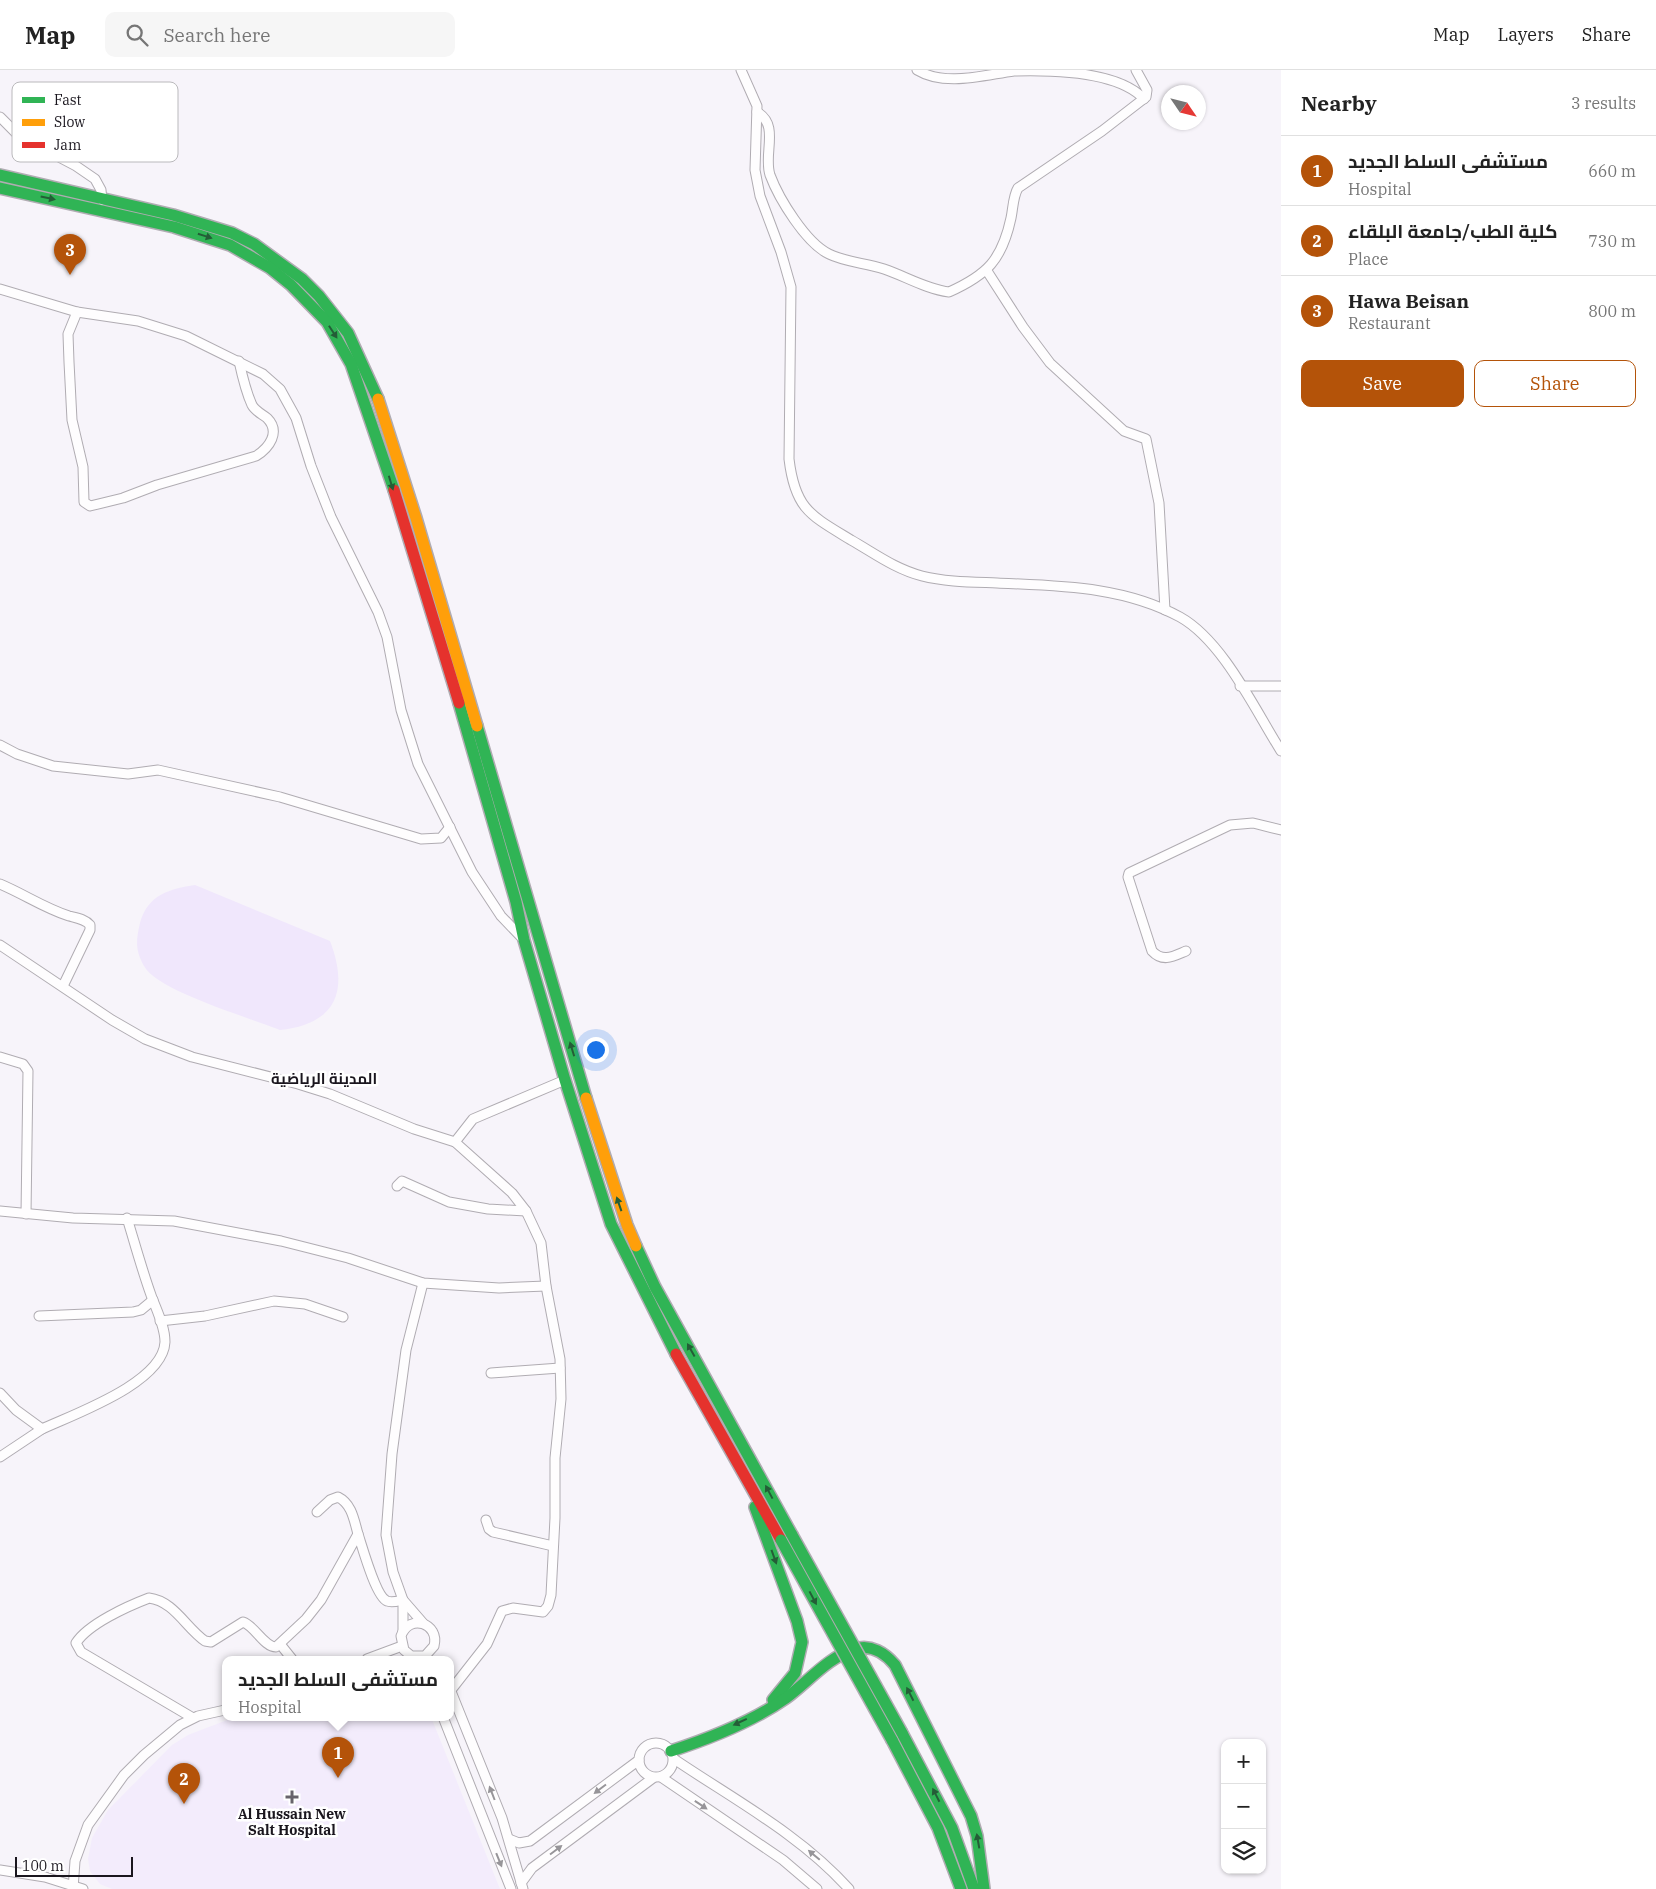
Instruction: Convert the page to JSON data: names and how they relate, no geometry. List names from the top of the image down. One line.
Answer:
{"districts":["المدينة الرياضية"],"places":{"health":["Al Hussain New Salt Hospital"]},"legend":["Fast","Slow","Jam"],"scale_bar":"100 m","north":"bottom right","page":{"header":"Map","search":"Search here","nav":["Map","Layers","Share"],"heading":["Nearby","3 results"],"list":[{"mark":"1","name":"مستشفى السلط الجديد","note":"Hospital","value":"660 m"},{"mark":"2","name":"كلية الطب/جامعة البلقاء","note":"Place","value":"730 m"},{"mark":"3","name":"Hawa Beisan","note":"Restaurant","value":"800 m"}],"pins":["3","1","2"],"buttons":["Save","Share"],"popup":["مستشفى السلط الجديد","Hospital"],"map_buttons":["+","−"],"scale":"100 m"}}
